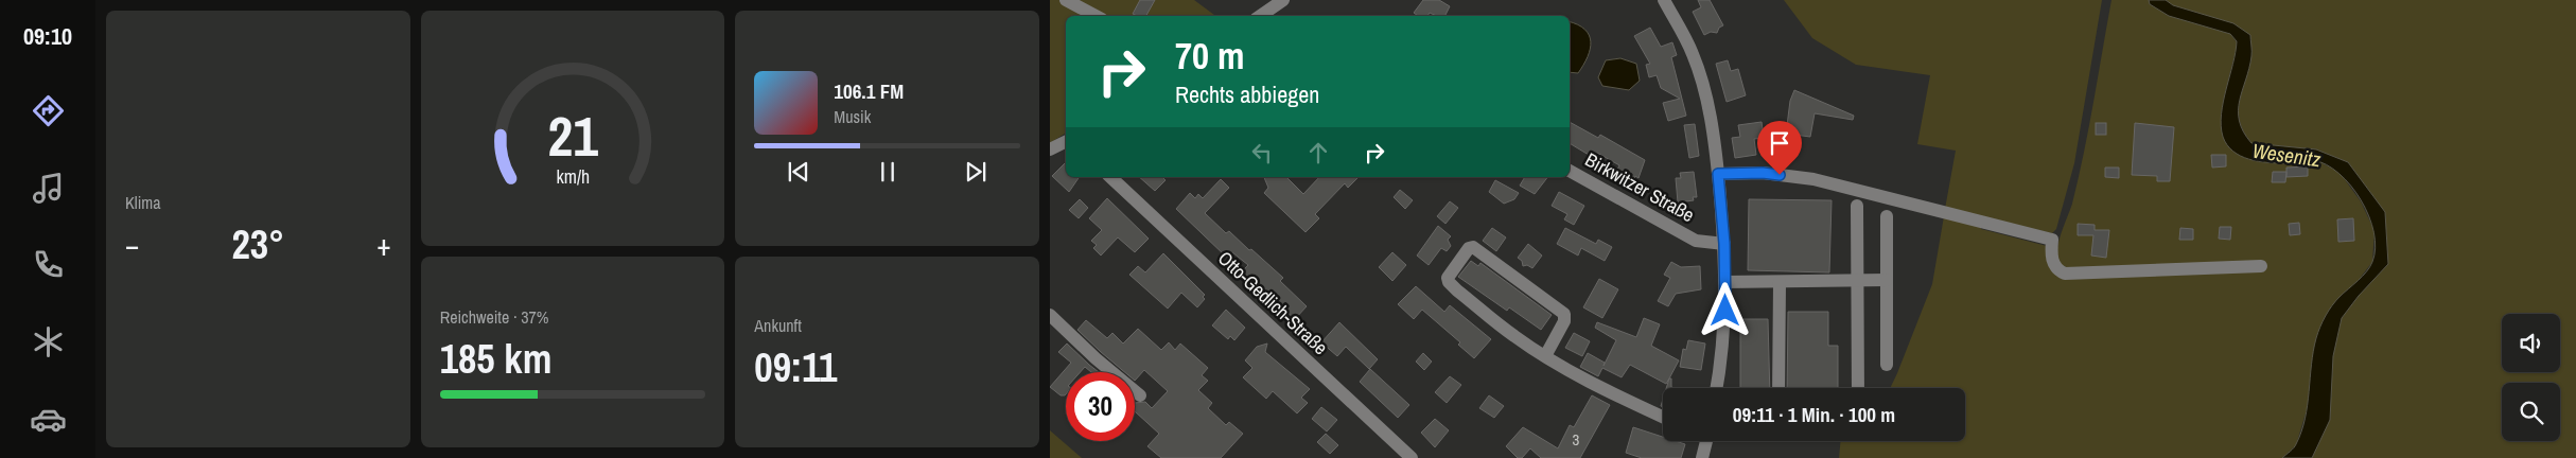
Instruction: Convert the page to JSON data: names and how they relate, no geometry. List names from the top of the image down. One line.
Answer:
{"streets":{"street":["Birkwitzer Straße","Otto-Gedlich-Straße"]},"water":["Wesenitz"],"house_numbers":["3"],"page":{"tabs":"09:10","tile":["Klima",["Reichweite · 37%","185 km"],["Ankunft","09:11"]],"turn":["70 m","Rechts abbiegen"],"song":["106.1 FM","Musik"],"heat":["−","23°","+"],"limit":"30","trip":"09:11 · 1 Min. · 100 m","gauge":["21","km/h"]}}
